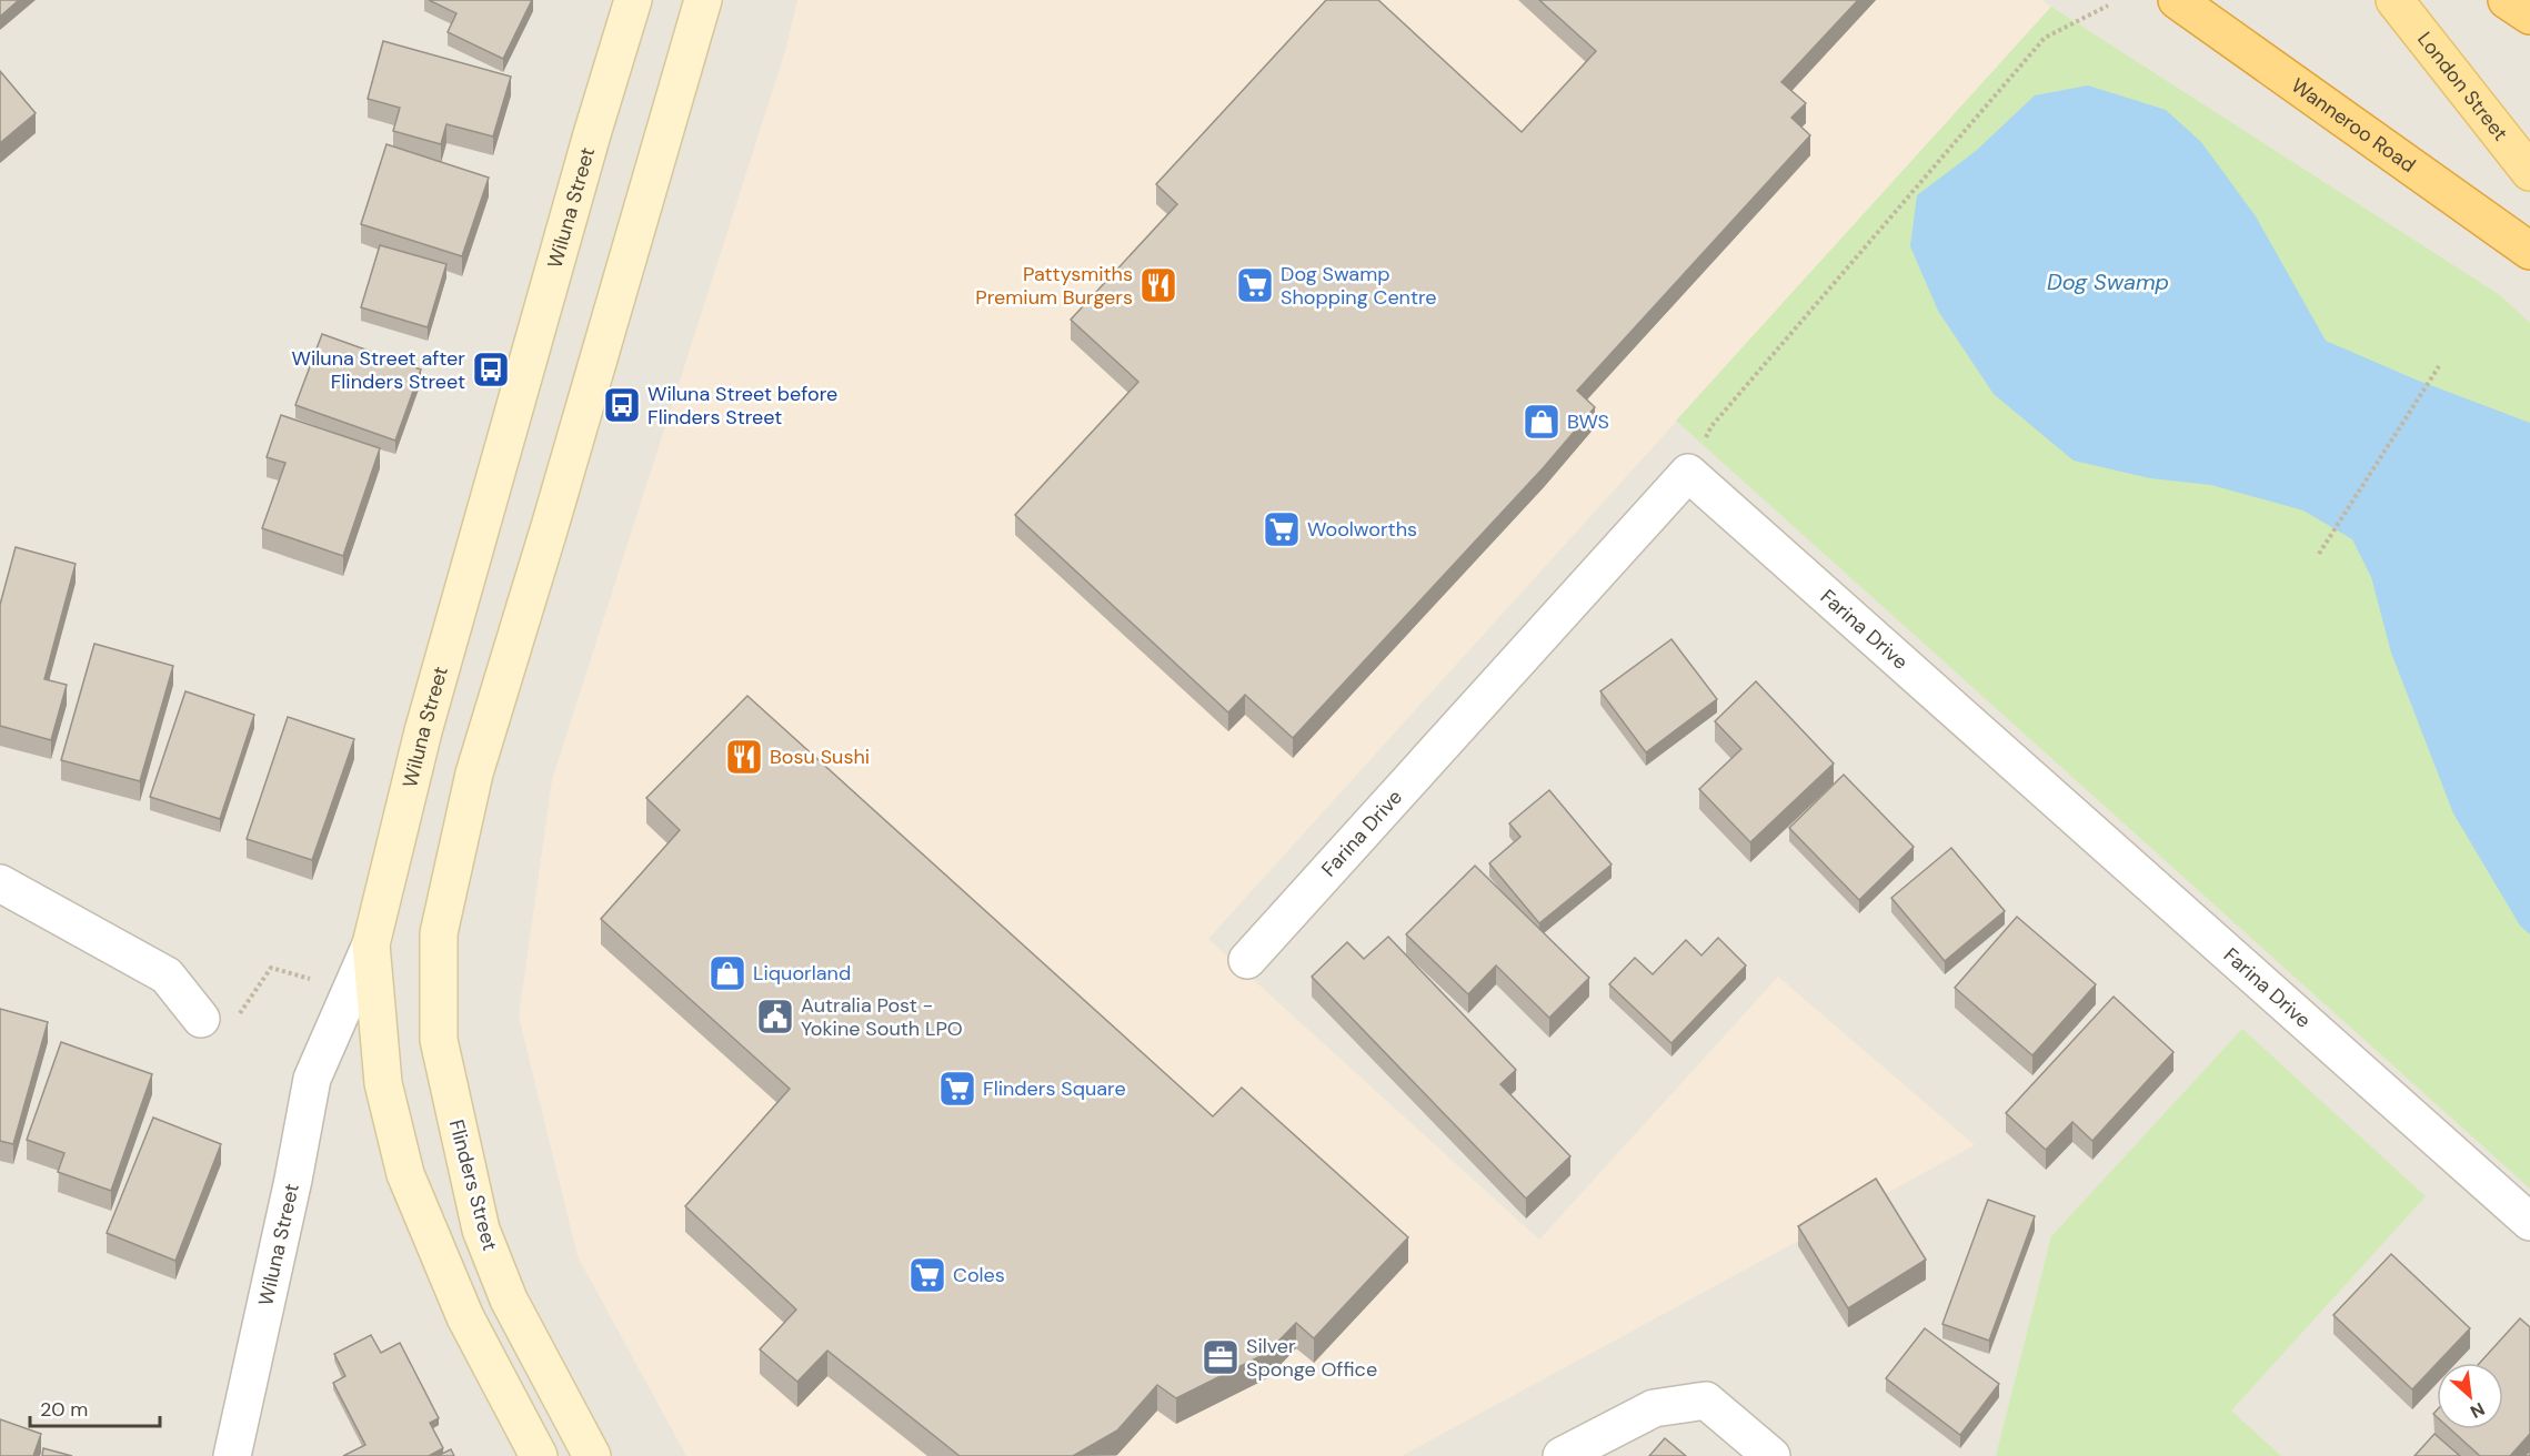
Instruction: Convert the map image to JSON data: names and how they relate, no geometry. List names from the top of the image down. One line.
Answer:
{"streets":{"highway":["Wanneroo Road"],"main road":["London Street","Wiluna Street","Flinders Street"],"street":["Farina Drive"]},"water":["Dog Swamp"],"places":{"restaurant":["Pattysmiths Premium Burgers","Bosu Sushi"],"supermarket":["Dog Swamp Shopping Centre","Woolworths","Flinders Square","Coles"],"bus stop":["Wiluna Street after Flinders Street","Wiluna Street before Flinders Street"],"shop":["BWS","Liquorland"],"public building":["Autralia Post - Yokine South LPO"],"office":["Silver Sponge Office"]},"scale_bar":"20 m","north":"bottom right"}
